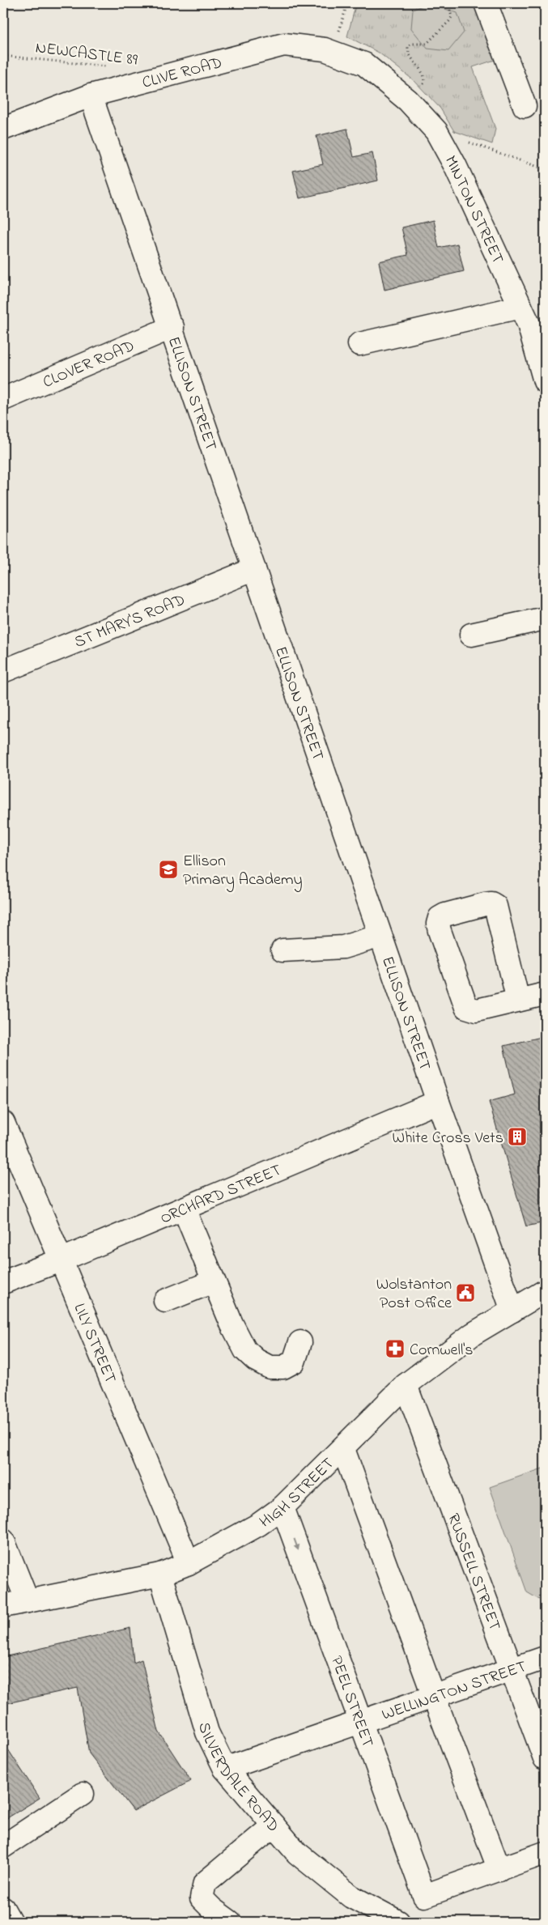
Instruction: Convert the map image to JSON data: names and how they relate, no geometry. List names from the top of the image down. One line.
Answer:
{"streets":{"street":["CLIVE ROAD","MINTON STREET","CLOVER ROAD","ELLISON STREET","ST MARY'S ROAD","ORCHARD STREET","LILY STREET","HIGH STREET","RUSSELL STREET","WELLINGTON STREET","PEEL STREET","SILVERDALE ROAD"],"path":["NEWCASTLE 89"]},"crossings":[["CLIVE ROAD","MINTON STREET"],["CLIVE ROAD","ELLISON STREET"],["CLOVER ROAD","ELLISON STREET"],["ELLISON STREET","ST MARY'S ROAD"],["ELLISON STREET","ORCHARD STREET"],["ELLISON STREET","HIGH STREET"],["ORCHARD STREET","LILY STREET"],["LILY STREET","HIGH STREET"],["HIGH STREET","RUSSELL STREET"],["HIGH STREET","PEEL STREET"],["HIGH STREET","SILVERDALE ROAD"],["RUSSELL STREET","WELLINGTON STREET"],["WELLINGTON STREET","PEEL STREET"],["WELLINGTON STREET","SILVERDALE ROAD"]],"places":{"school or university":["Ellison Primary Academy"],"building":["White Cross Vets"],"public building":["Wolstanton Post Office"],"pharmacy":["Cornwell's"]}}
